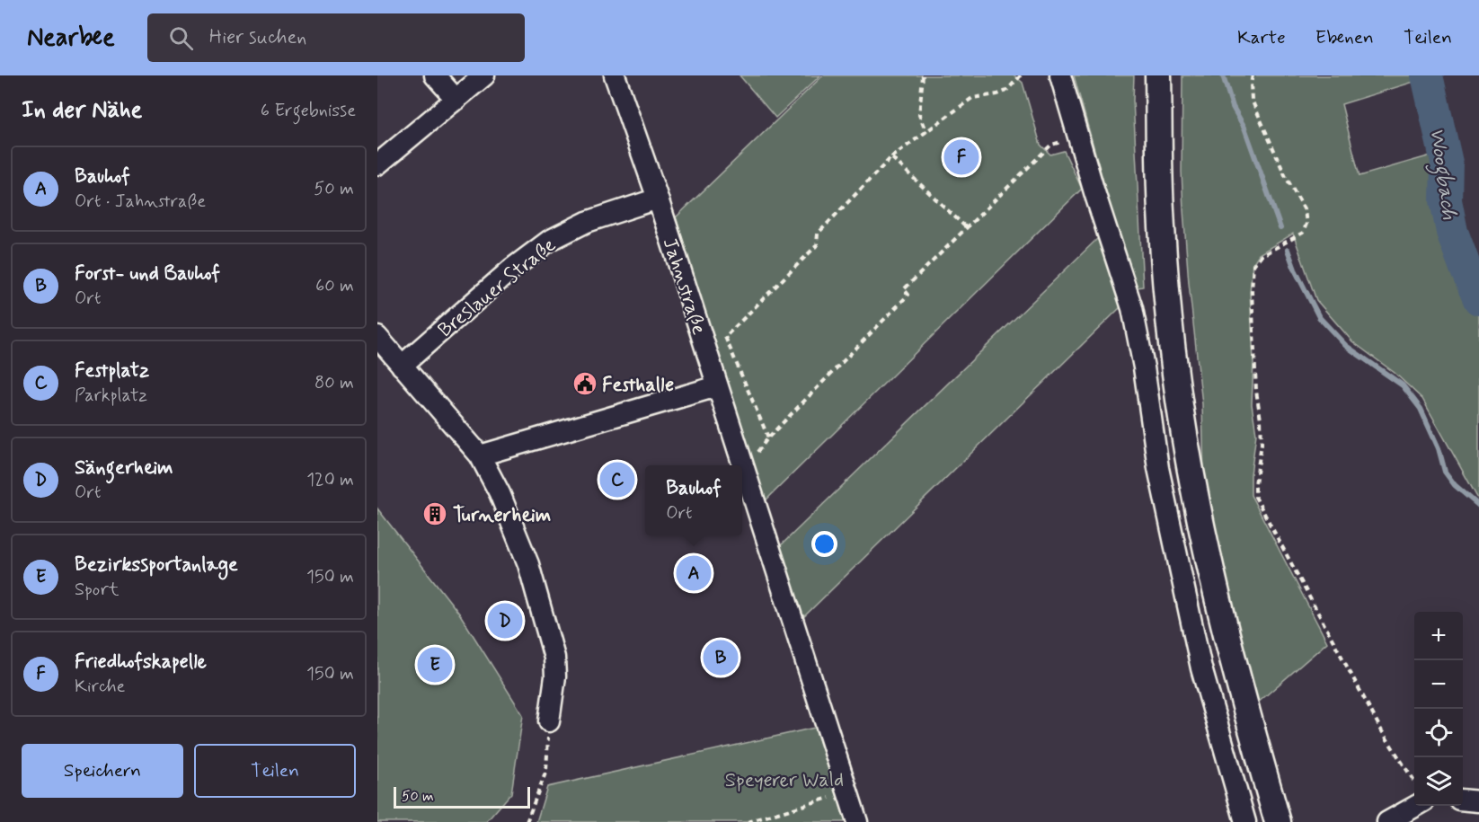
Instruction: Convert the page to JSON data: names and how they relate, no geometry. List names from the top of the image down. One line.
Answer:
{"streets":{"street":["Jahnstraße","Breslauer Straße"]},"crossings":[["Jahnstraße","Breslauer Straße"]],"water":["Woogbach"],"parks":["Speyerer Wald"],"places":{"public building":["Festhalle"],"building":["Turnerheim"]},"scale_bar":"50 m","page":{"header":"Nearbee","search":"Hier suchen","nav":["Karte","Ebenen","Teilen"],"heading":["In der Nähe","6 Ergebnisse"],"pins":["F","C","A","D","B","E"],"list":[{"mark":"A","name":"Bauhof","note":"Ort · Jahnstraße","value":"50 m"},{"mark":"B","name":"Forst- und Bauhof","note":"Ort","value":"60 m"},{"mark":"C","name":"Festplatz","note":"Parkplatz","value":"80 m"},{"mark":"D","name":"Sängerheim","note":"Ort","value":"120 m"},{"mark":"E","name":"Bezirkssportanlage","note":"Sport","value":"150 m"},{"mark":"F","name":"Friedhofskapelle","note":"Kirche","value":"150 m"}],"popup":["Bauhof","Ort"],"map_buttons":["+","−"],"buttons":["Speichern","Teilen"],"scale":"50 m"}}
